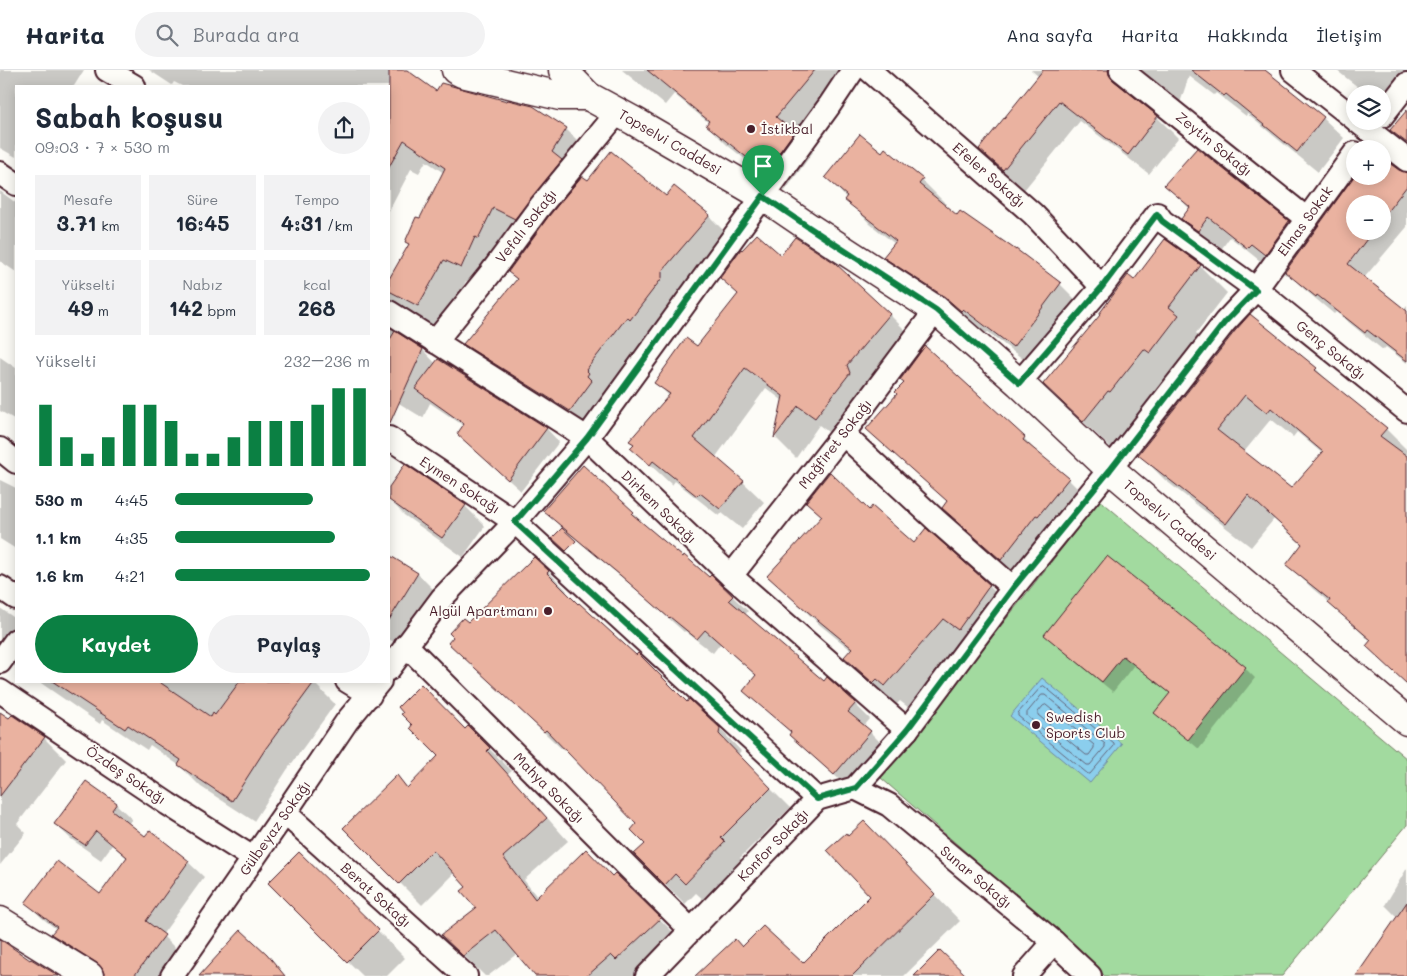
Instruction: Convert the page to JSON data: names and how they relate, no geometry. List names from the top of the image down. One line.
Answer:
{"streets":{"street":["Topselvi Caddesi","Zeytin Sokağı","Efeler Sokağı","Elmas Sokak","Vefalı Sokağı","Genç Sokağı","Mağfiret Sokağı","Eymen Sokağı","Dirhem Sokağı","Özdeş Sokağı","Mahya Sokağı","Gülbeyaz Sokağı","Konfor Sokağı","Sunar Sokağı","Berat Sokağı"]},"crossings":[["Topselvi Caddesi","Elmas Sokak"],["Topselvi Caddesi","Vefalı Sokağı"],["Topselvi Caddesi","Mağfiret Sokağı"],["Zeytin Sokağı","Elmas Sokak"],["Efeler Sokağı","Genç Sokağı"],["Elmas Sokak","Genç Sokağı"],["Vefalı Sokağı","Dirhem Sokağı"],["Mağfiret Sokağı","Dirhem Sokağı"],["Eymen Sokağı","Konfor Sokağı"],["Özdeş Sokağı","Gülbeyaz Sokağı"],["Mahya Sokağı","Konfor Sokağı"],["Gülbeyaz Sokağı","Berat Sokağı"],["Konfor Sokağı","Sunar Sokağı"]],"places":["İstikbal","Algül Apartmanı","Swedish Sports Club"],"page":{"header":"Harita","search":"Burada ara","nav":["Ana sayfa","Harita","Hakkında","İletişim"],"map_buttons":["+","−"],"heading":["Sabah koşusu","09:03 · 7 × 530 m"],"stats":[["Mesafe","3.71 km"],["Süre","16:45"],["Tempo","4:31 /km"],["Yükselti","49 m"],["Nabız","142 bpm"],["kcal","268"]],"chart":["Yükselti","232–236 m"],"list":[{"name":"530 m","note":"4:45"},{"name":"1.1 km","note":"4:35"},{"name":"1.6 km","note":"4:21"}],"buttons":["Kaydet","Paylaş"]}}
